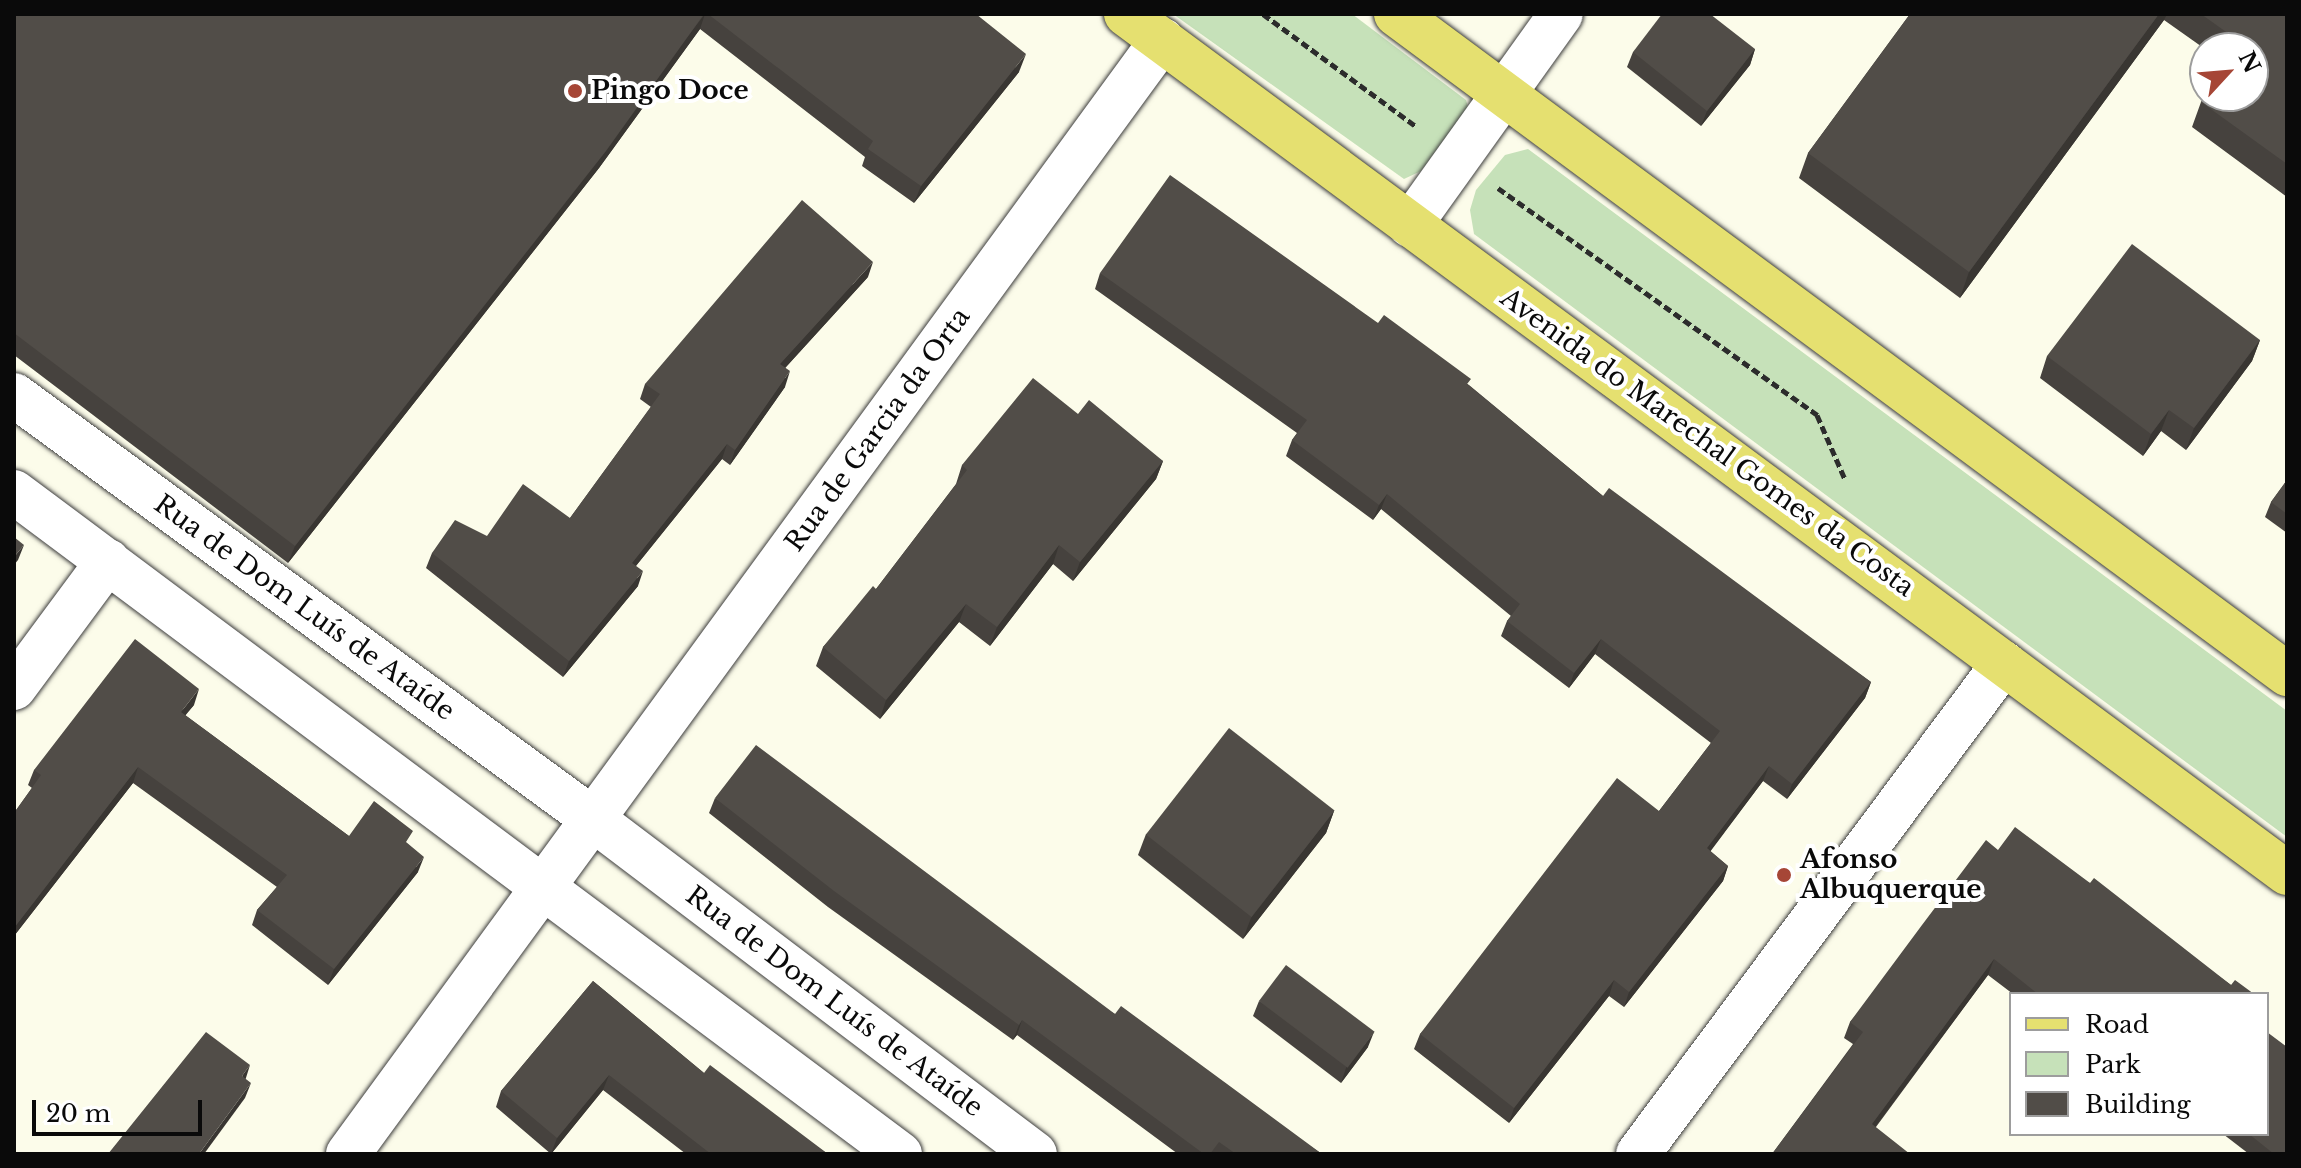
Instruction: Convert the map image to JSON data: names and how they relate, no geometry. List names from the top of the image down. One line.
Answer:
{"streets":{"main road":["Avenida do Marechal Gomes da Costa"],"street":["Rua de Garcia da Orta","Rua de Dom Luís de Ataíde"]},"crossings":[["Rua de Garcia da Orta","Avenida do Marechal Gomes da Costa"],["Rua de Garcia da Orta","Rua de Dom Luís de Ataíde"]],"places":["Pingo Doce","Afonso Albuquerque"],"legend":["Road","Park","Building"],"scale_bar":"20 m","north":"top right"}
